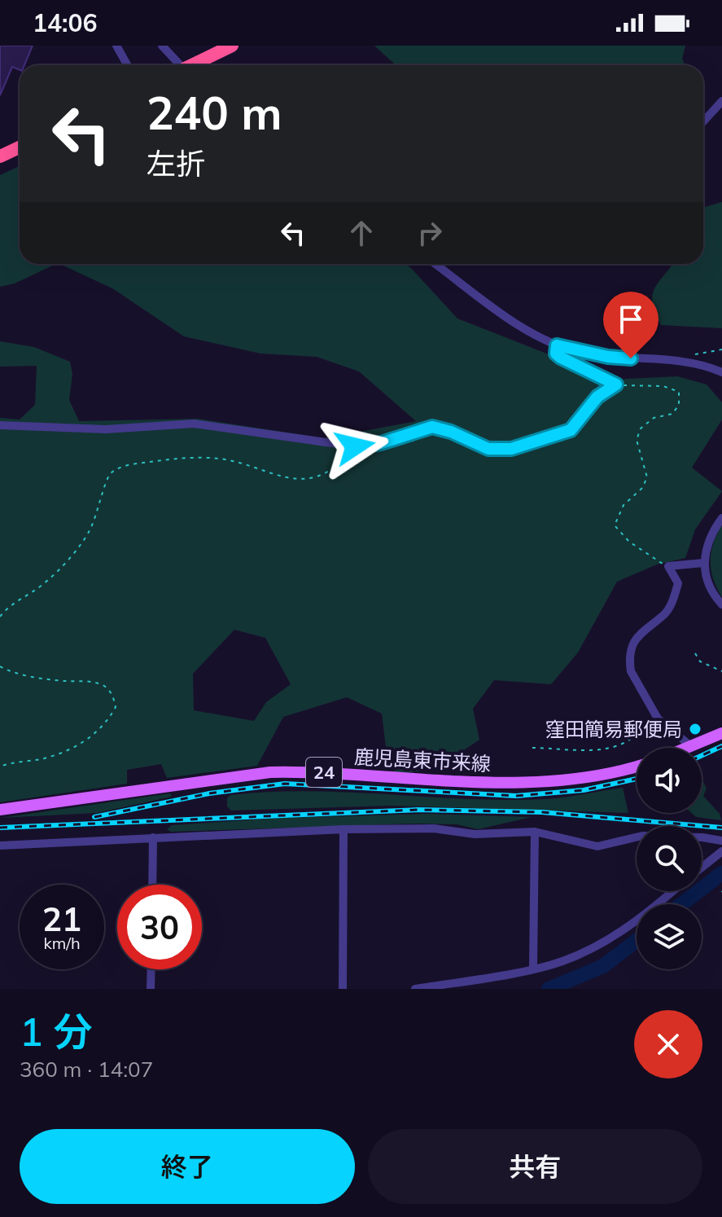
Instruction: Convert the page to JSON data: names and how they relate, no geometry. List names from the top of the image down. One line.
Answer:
{"streets":{"main road":["鹿児島東市来線","24"]},"places":["窪田簡易郵便局"],"page":{"status":"14:06","turn":["240 m","左折"],"speed":"21 km/h","limit":"30","heading":["1 分","360 m · 14:07"],"buttons":["終了","共有"]}}
